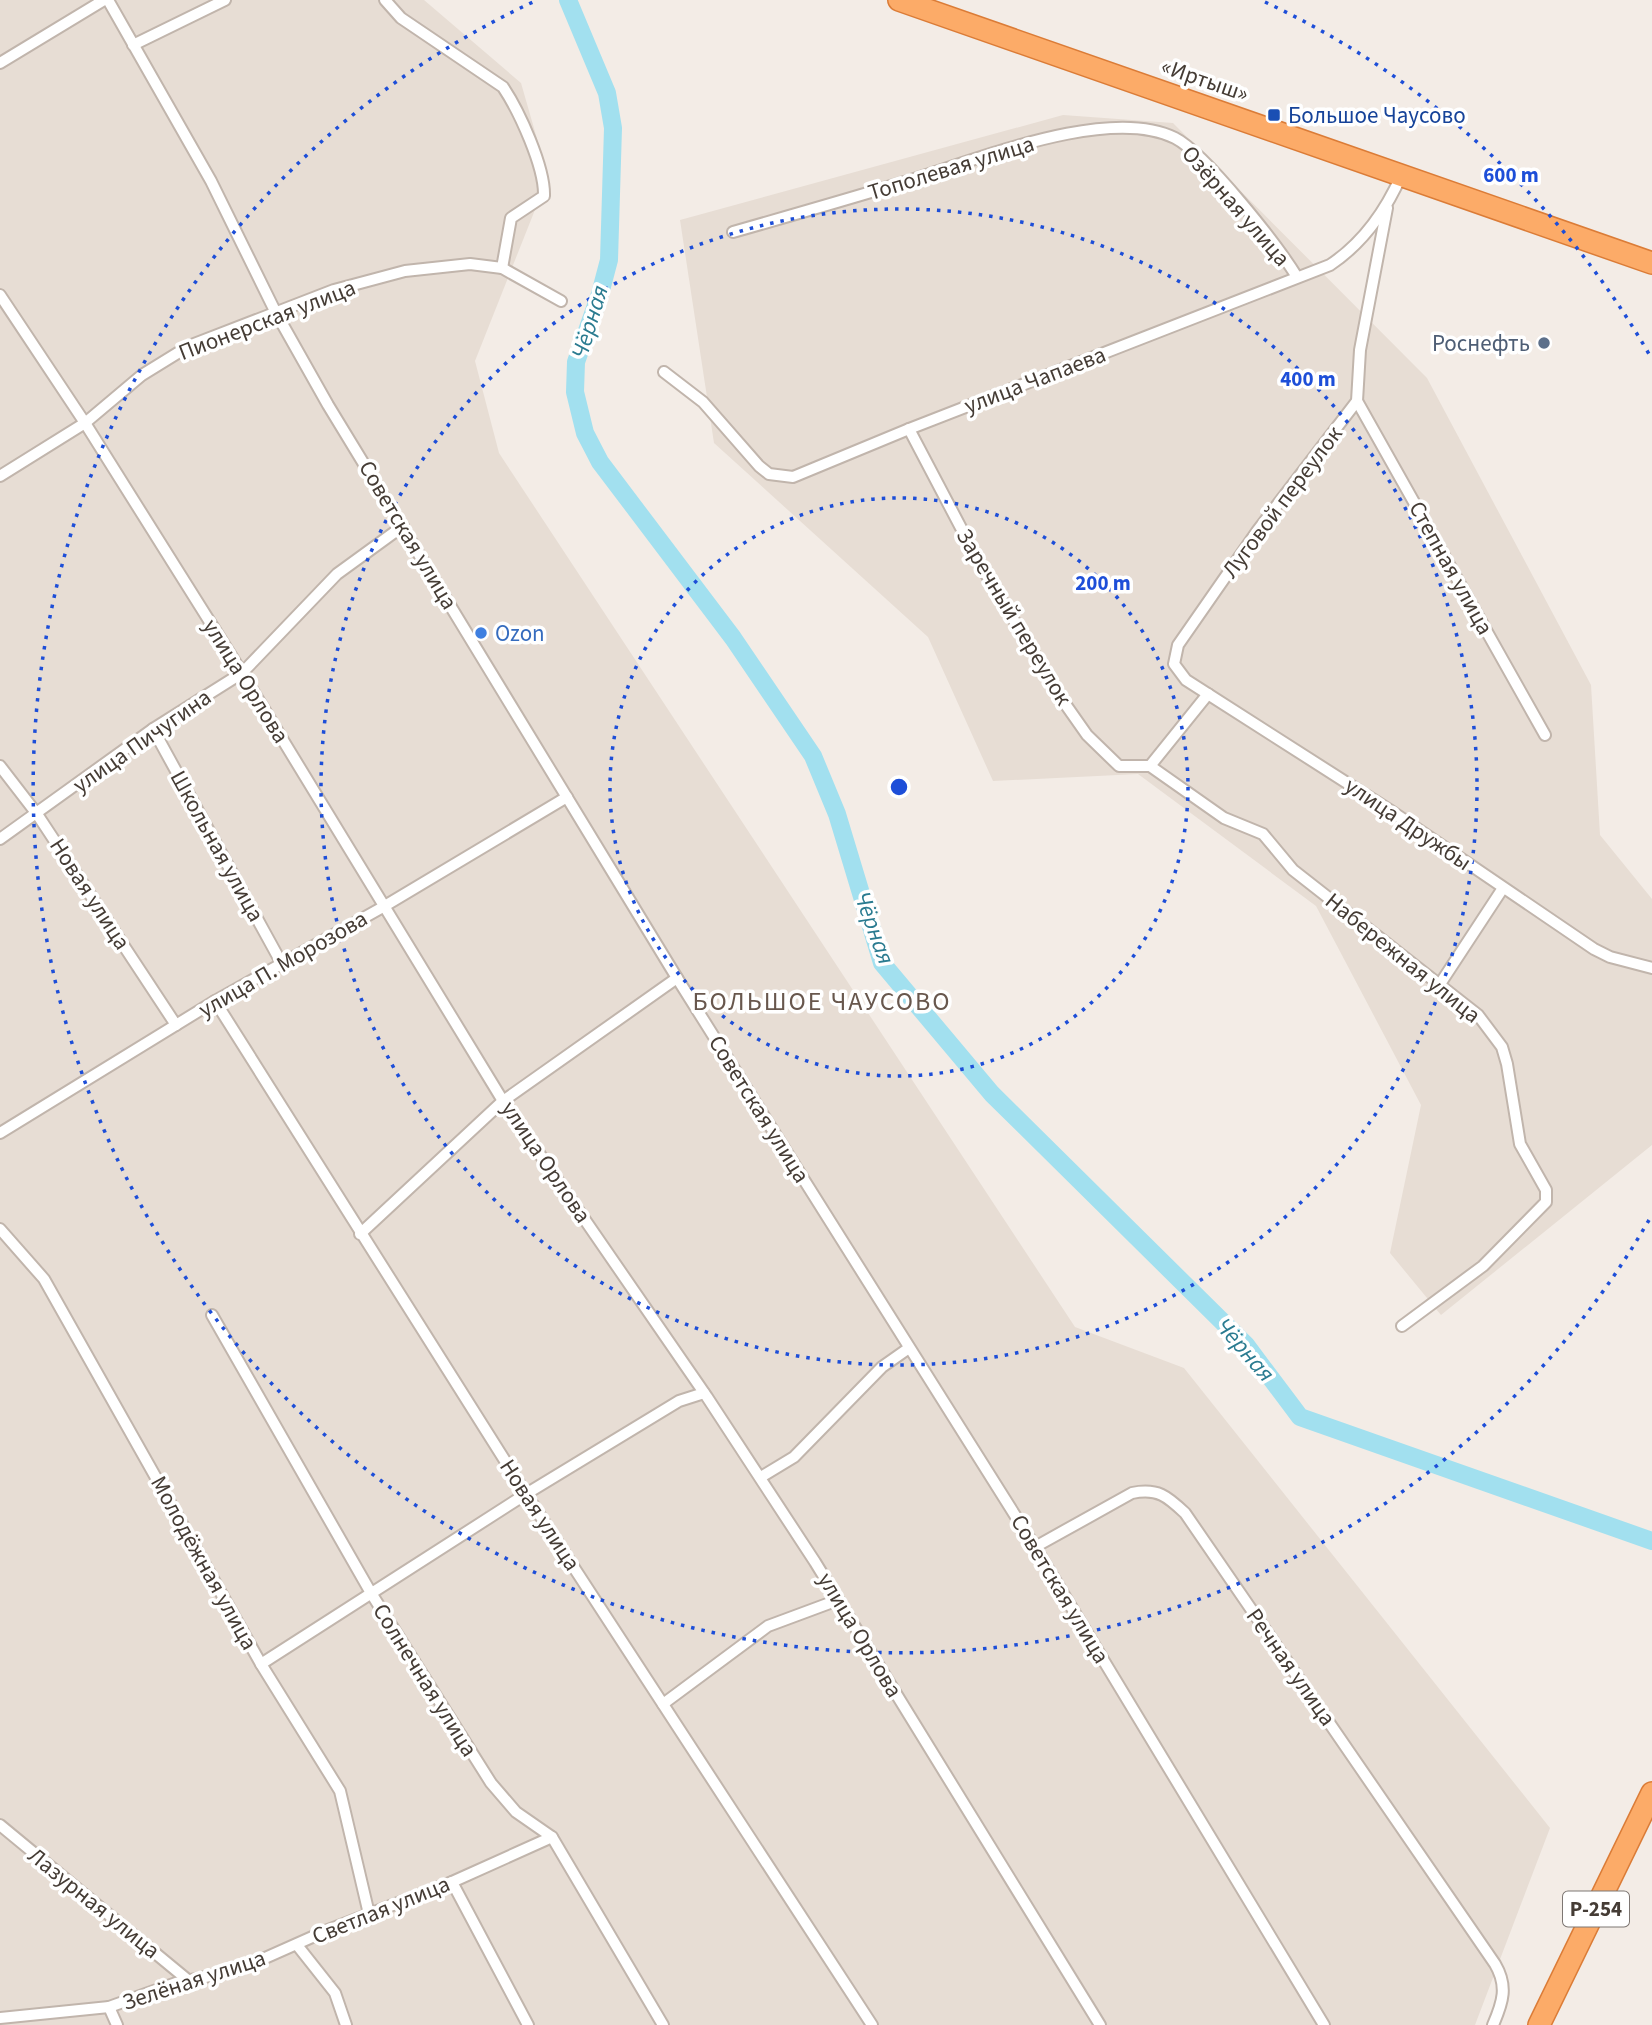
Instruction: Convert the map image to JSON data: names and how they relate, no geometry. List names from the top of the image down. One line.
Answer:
{"streets":{"highway":["«Иртыш»","Р-254"],"street":["Тополевая улица","Озёрная улица","Пионерская улица","улица Чапаева","Луговой переулок","Советская улица","Степная улица","Заречный переулок","улица Орлова","улица Пичугина","улица Дружбы","Школьная улица","Новая улица","Набережная улица","улица П. Морозова","Молодёжная улица","Речная улица","Солнечная улица","Лазурная улица","Светлая улица","Зелёная улица"]},"crossings":[["«Иртыш»","улица Чапаева"],["Тополевая улица","Озёрная улица"],["Озёрная улица","улица Чапаева"],["Пионерская улица","Советская улица"],["Пионерская улица","улица Орлова"],["улица Чапаева","Заречный переулок"],["Луговой переулок","Степная улица"],["Луговой переулок","улица Дружбы"],["Советская улица","улица Пичугина"],["Советская улица","улица П. Морозова"],["Советская улица","Речная улица"],["Заречный переулок","Набережная улица"],["улица Орлова","улица Пичугина"],["улица Орлова","улица П. Морозова"],["улица Пичугина","Школьная улица"],["улица Пичугина","Новая улица"],["Школьная улица","улица П. Морозова"],["Новая улица","улица П. Морозова"],["Молодёжная улица","Светлая улица"],["Солнечная улица","Светлая улица"],["Лазурная улица","Зелёная улица"],["Светлая улица","Зелёная улица"]],"districts":["БОЛЬШОЕ ЧАУСОВО"],"water":["Чёрная"],"places":{"transit":["Большое Чаусово"],"other":["Роснефть","Ozon"]},"rings":["600 m","400 m","200 m"]}
